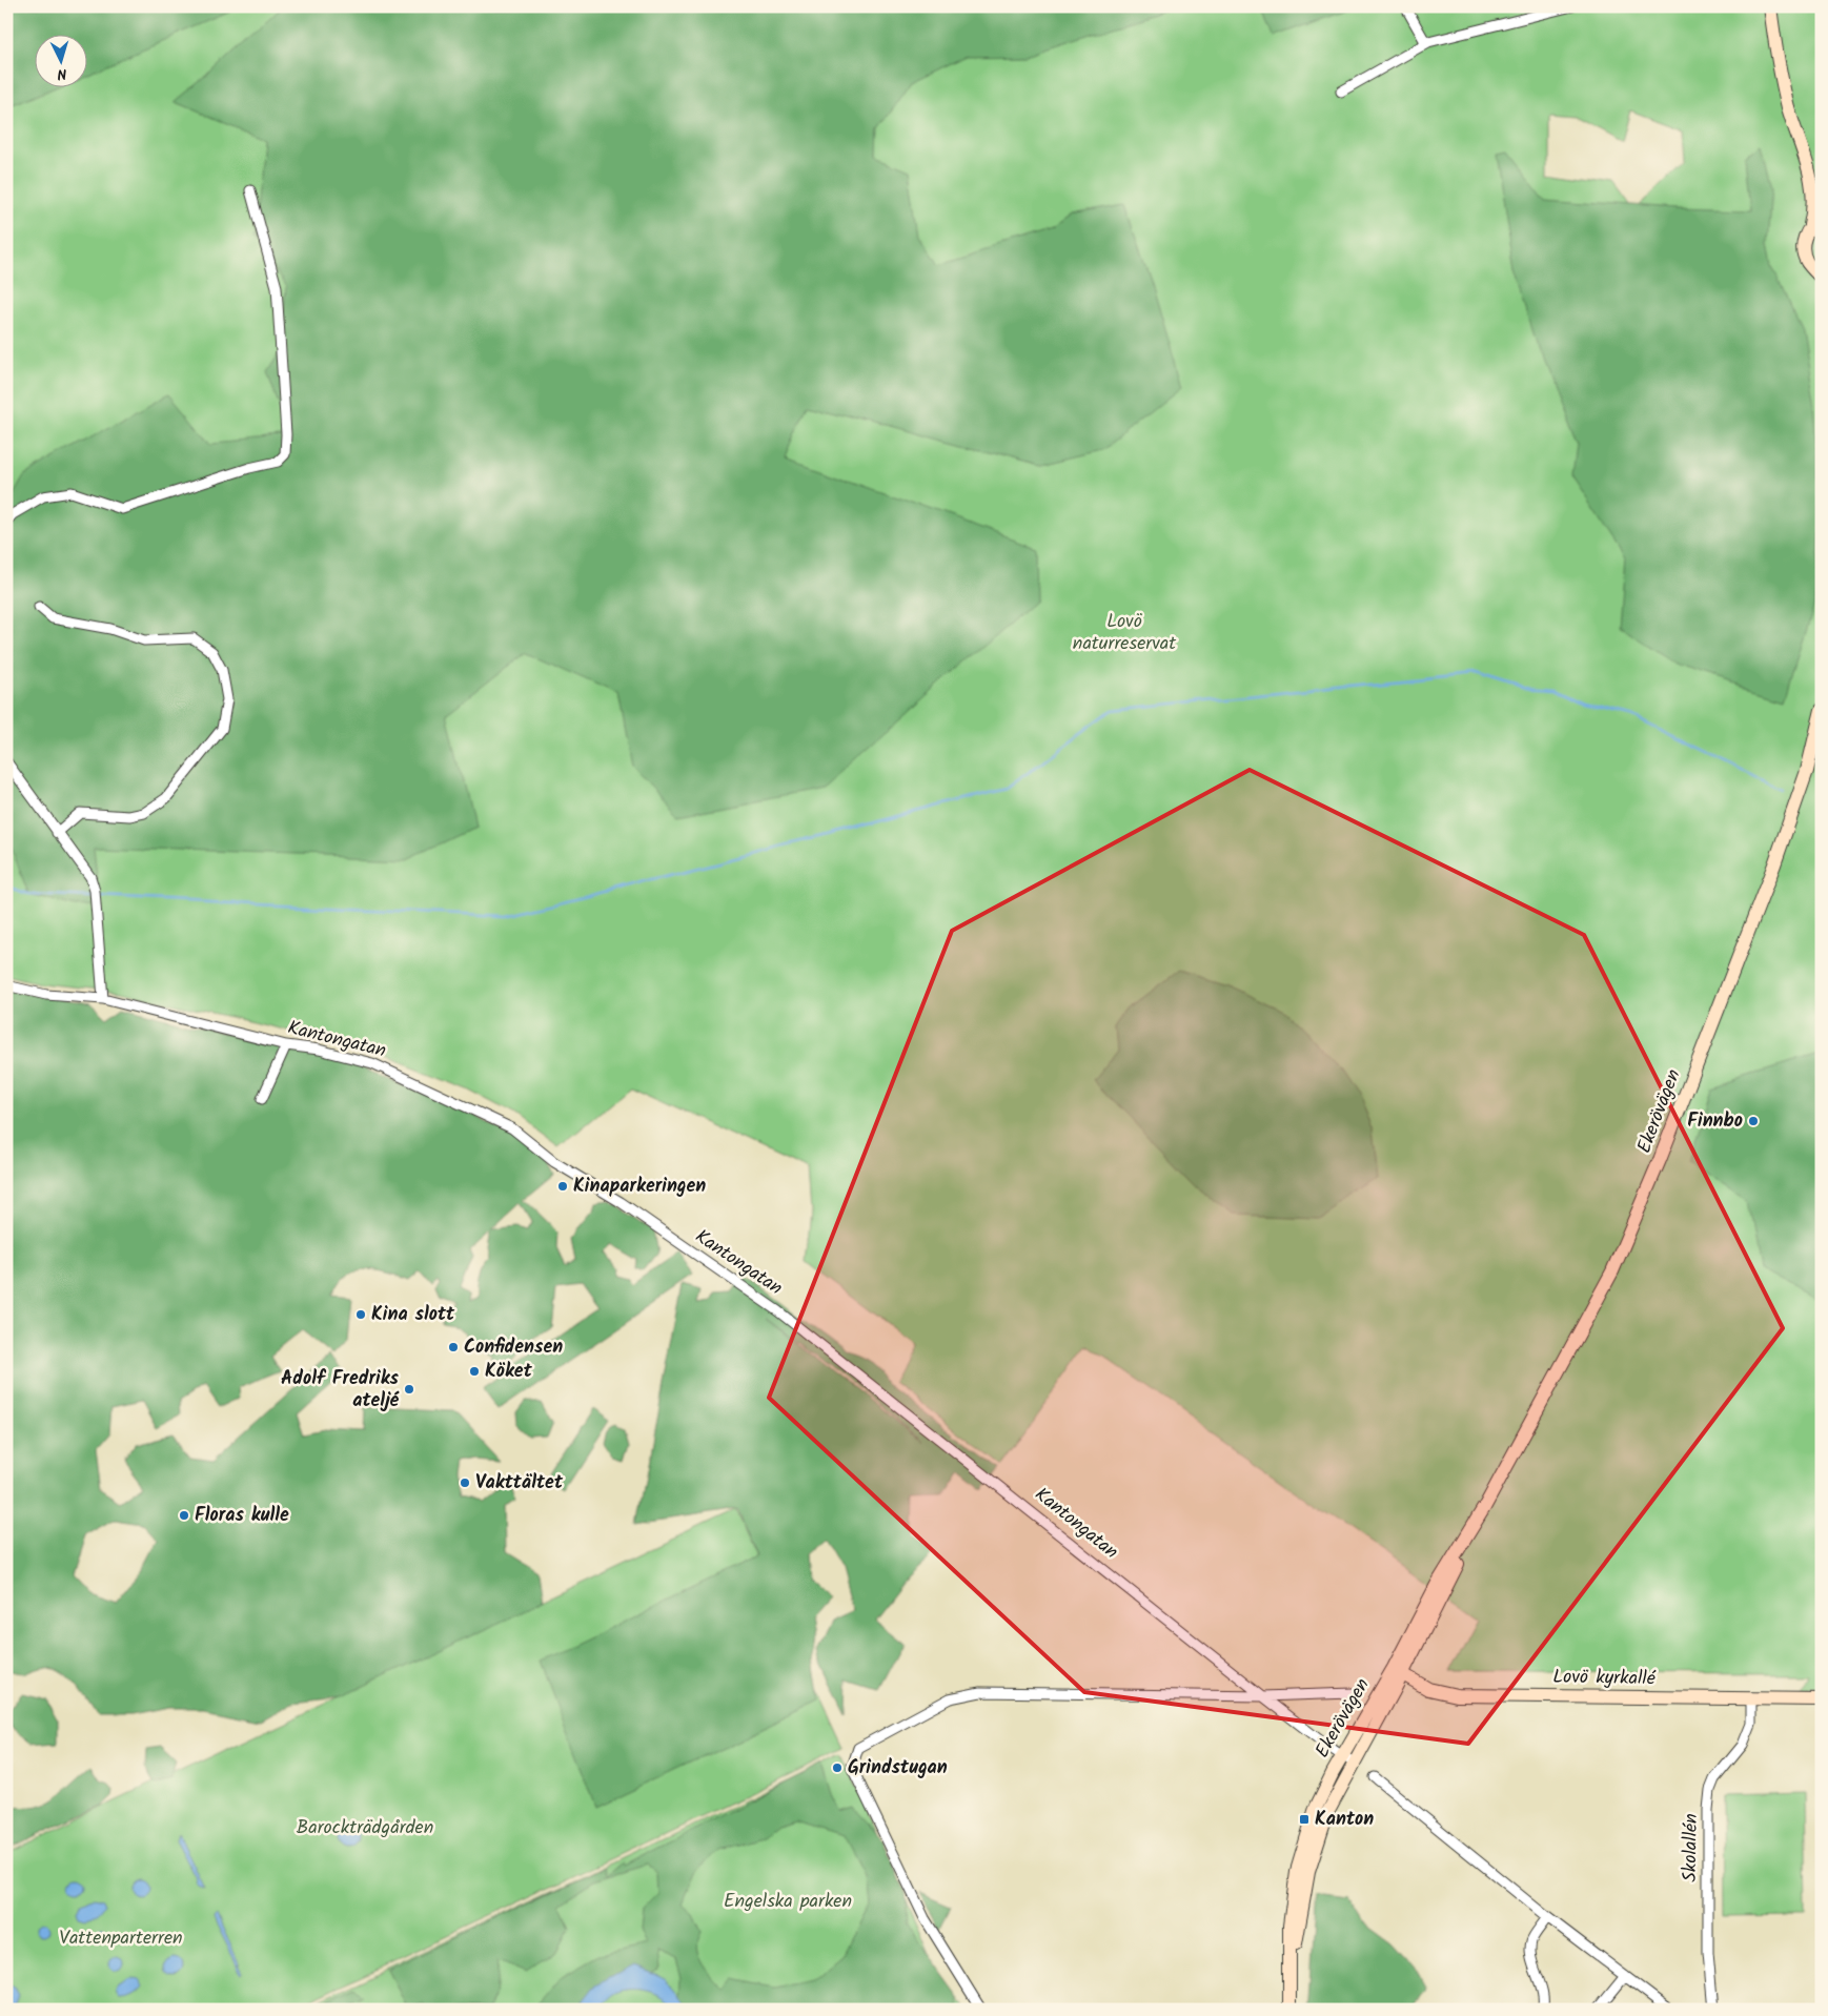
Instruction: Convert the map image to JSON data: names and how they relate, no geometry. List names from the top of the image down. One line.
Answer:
{"streets":{"main road":["Ekerövägen","Lovö kyrkallé"],"street":["Kantongatan","Skolallén"]},"crossings":[["Kantongatan","Ekerövägen"],["Ekerövägen","Lovö kyrkallé"],["Lovö kyrkallé","Skolallén"]],"parks":["Lovö naturreservat","Barockträdgården","Engelska parken","Vattenparterren"],"places":{"other":["Finnbo","Kinaparkeringen","Kina slott","Confidensen","Köket","Adolf Fredriks ateljé","Vakttältet","Floras kulle","Grindstugan"],"transit":["Kanton"]},"north":"bottom"}
